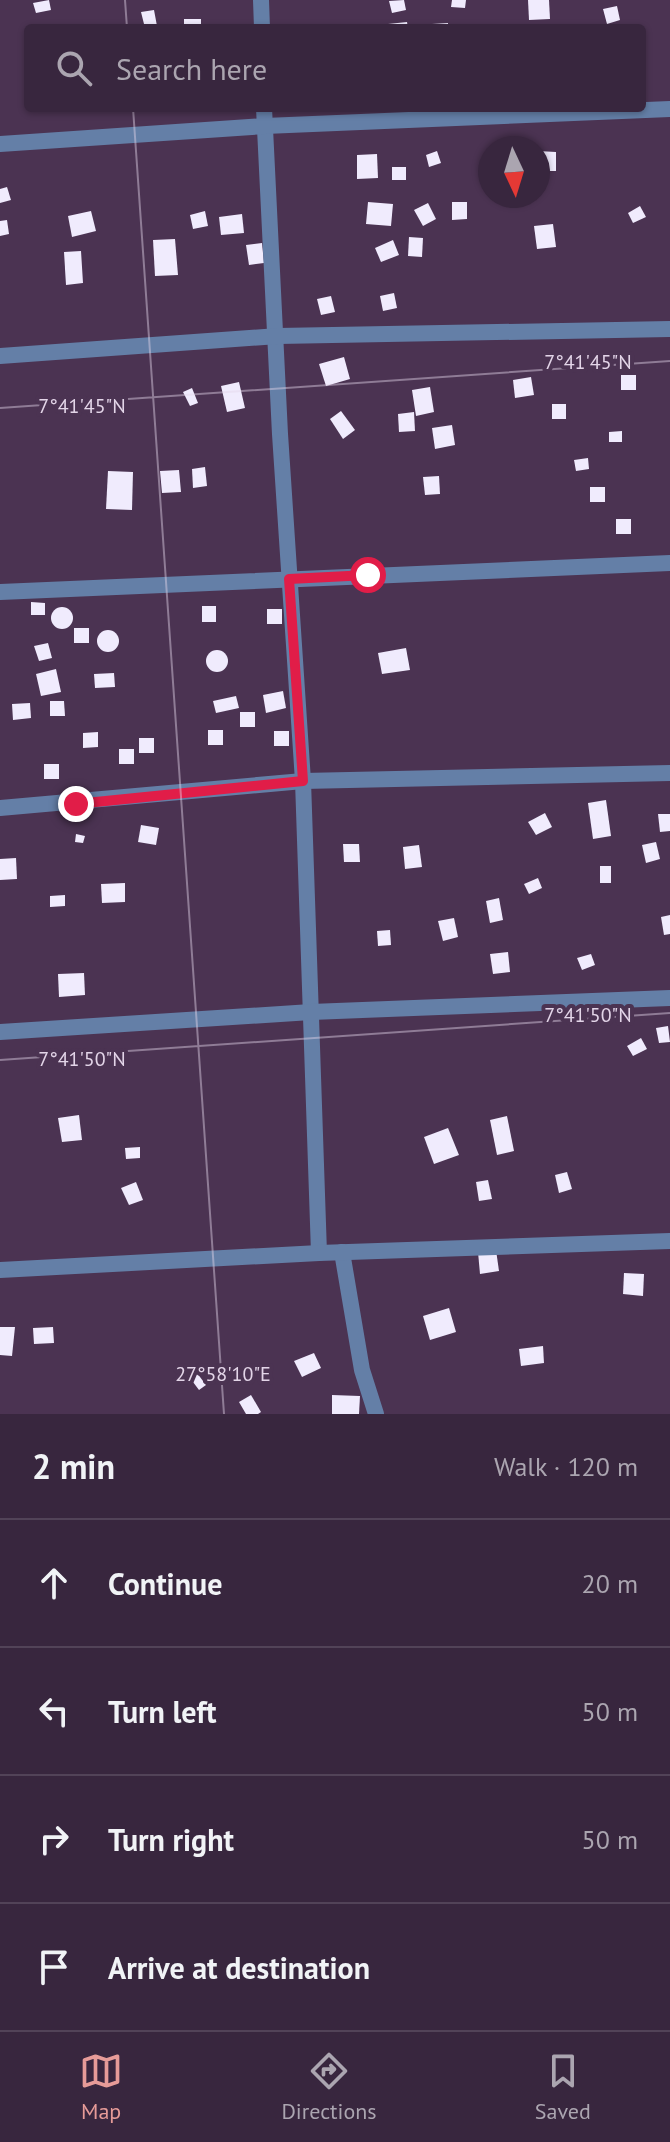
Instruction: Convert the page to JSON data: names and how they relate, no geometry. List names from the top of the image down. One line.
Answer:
{"north":"bottom","page":{"search":"Search here","heading":["2 min","Walk · 120 m"],"list":[["Continue","20 m"],["Turn left","50 m"],["Turn right","50 m"],"Arrive at destination"],"nav":["Map","Directions","Saved"]},"coordinates":["7°41'45\"N","7°41'50\"N","27°58'10\"E"]}
